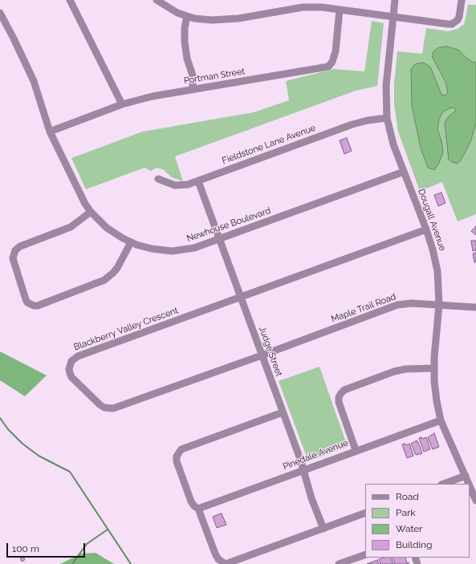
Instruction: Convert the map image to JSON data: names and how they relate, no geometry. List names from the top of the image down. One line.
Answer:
{"streets":{"street":["Portman Street","Fieldstone Lane Avenue","Dougall Avenue","Newhouse Boulevard","Maple Trail Road","Blackberry Valley Crescent","Judge Street","Pinedale Avenue"]},"crossings":[["Portman Street","Newhouse Boulevard"],["Fieldstone Lane Avenue","Dougall Avenue"],["Fieldstone Lane Avenue","Judge Street"],["Dougall Avenue","Newhouse Boulevard"],["Dougall Avenue","Maple Trail Road"],["Dougall Avenue","Pinedale Avenue"],["Newhouse Boulevard","Judge Street"],["Maple Trail Road","Blackberry Valley Crescent"],["Maple Trail Road","Judge Street"],["Blackberry Valley Crescent","Judge Street"],["Judge Street","Pinedale Avenue"]],"legend":["Road","Park","Water","Building"],"scale_bar":"100 m"}
